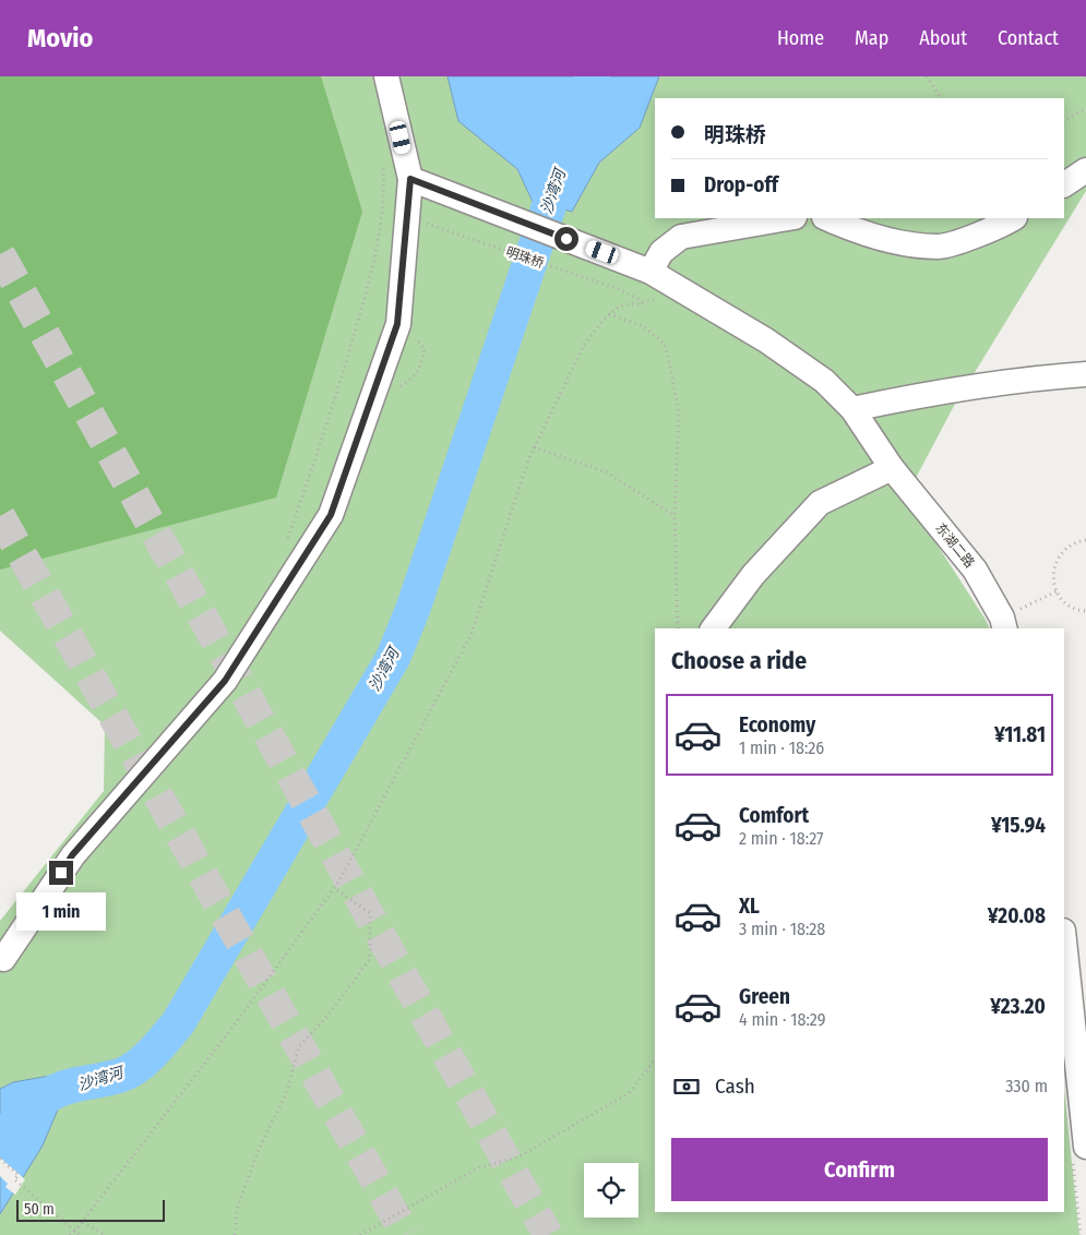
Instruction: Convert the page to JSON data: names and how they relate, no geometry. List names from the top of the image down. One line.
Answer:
{"streets":{"street":["东湖二路"],"path":["明珠桥"]},"water":["沙湾河"],"scale_bar":"50 m","page":{"header":"Movio","nav":["Home","Map","About","Contact"],"banner":["明珠桥","Drop-off"],"heading":"Choose a ride","list":[{"name":"Economy","note":"1 min · 18:26","value":"¥11.81"},{"name":"Comfort","note":"2 min · 18:27","value":"¥15.94"},{"name":"XL","note":"3 min · 18:28","value":"¥20.08"},{"name":"Green","note":"4 min · 18:29","value":"¥23.20"}],"bubble":"1 min","pay":["Cash","330 m"],"buttons":"Confirm","scale":"50 m"}}
